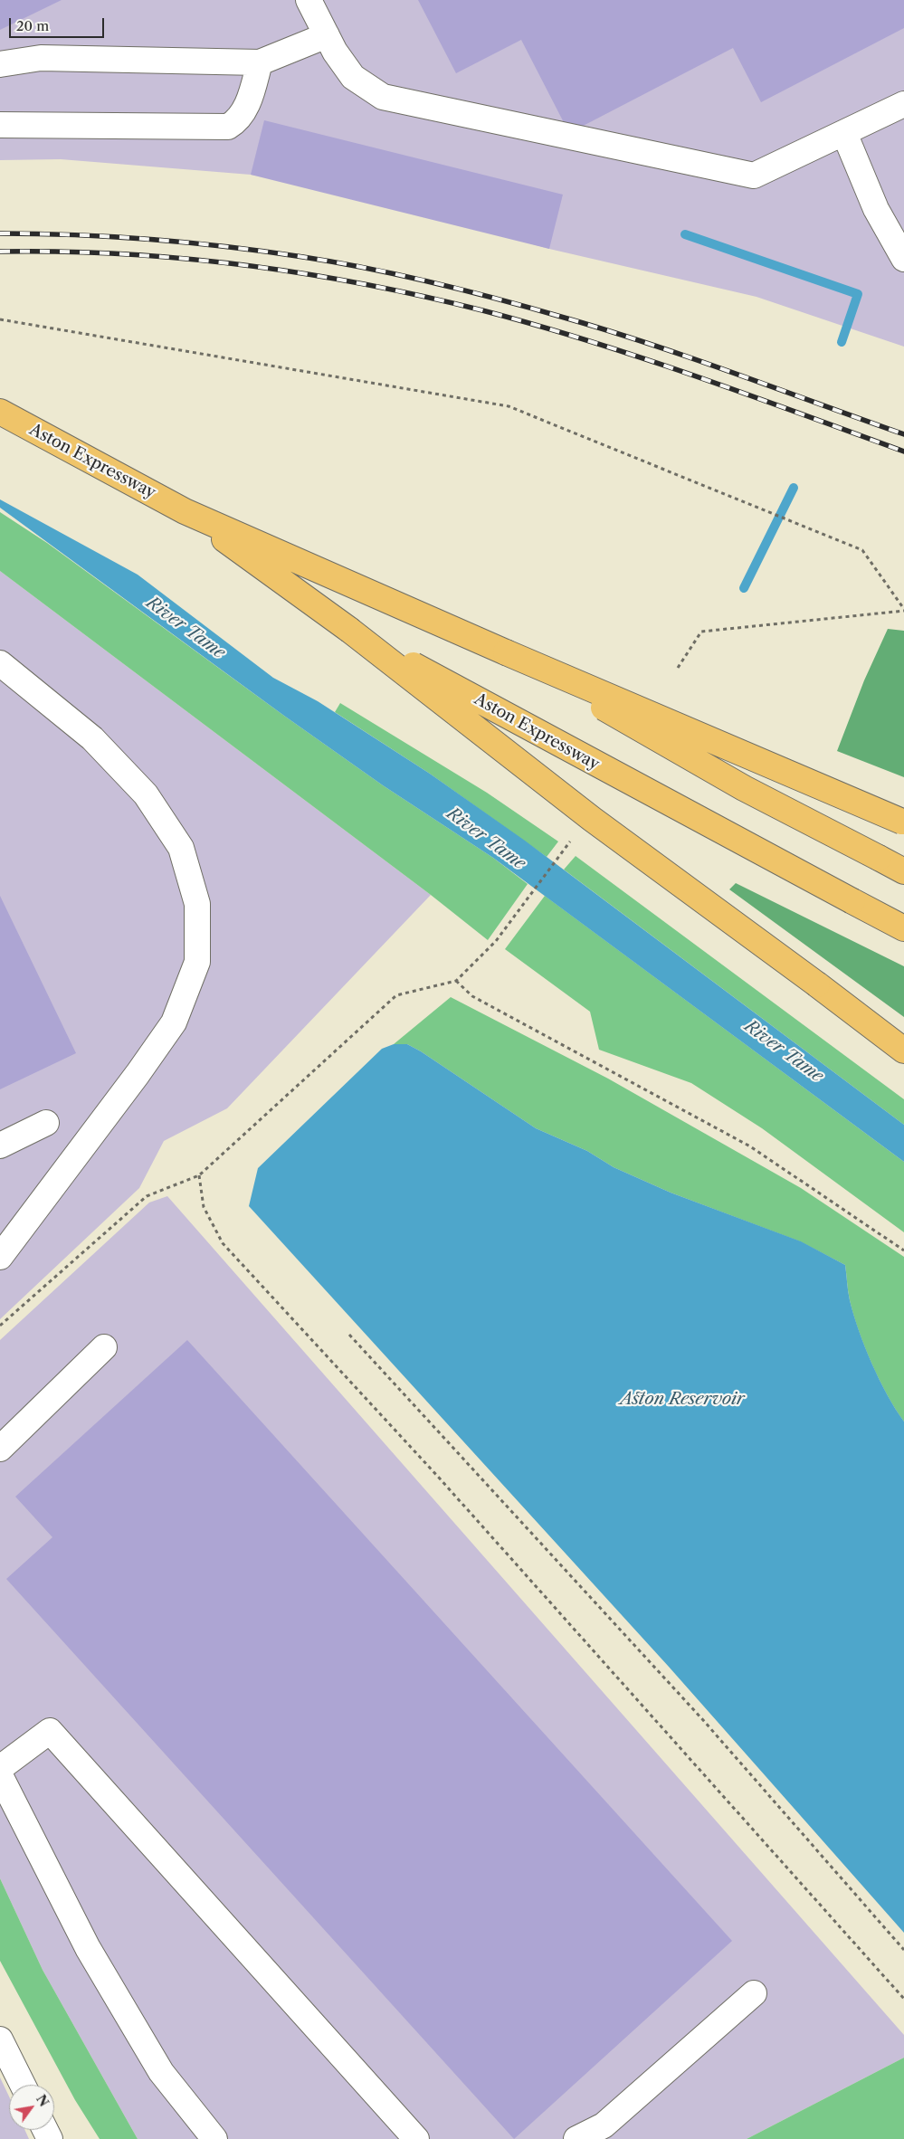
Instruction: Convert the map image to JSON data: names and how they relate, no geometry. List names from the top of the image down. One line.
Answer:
{"streets":{"highway":["Aston Expressway"]},"water":["River Tame","Aston Reservoir"],"scale_bar":"20 m","north":"top right"}
